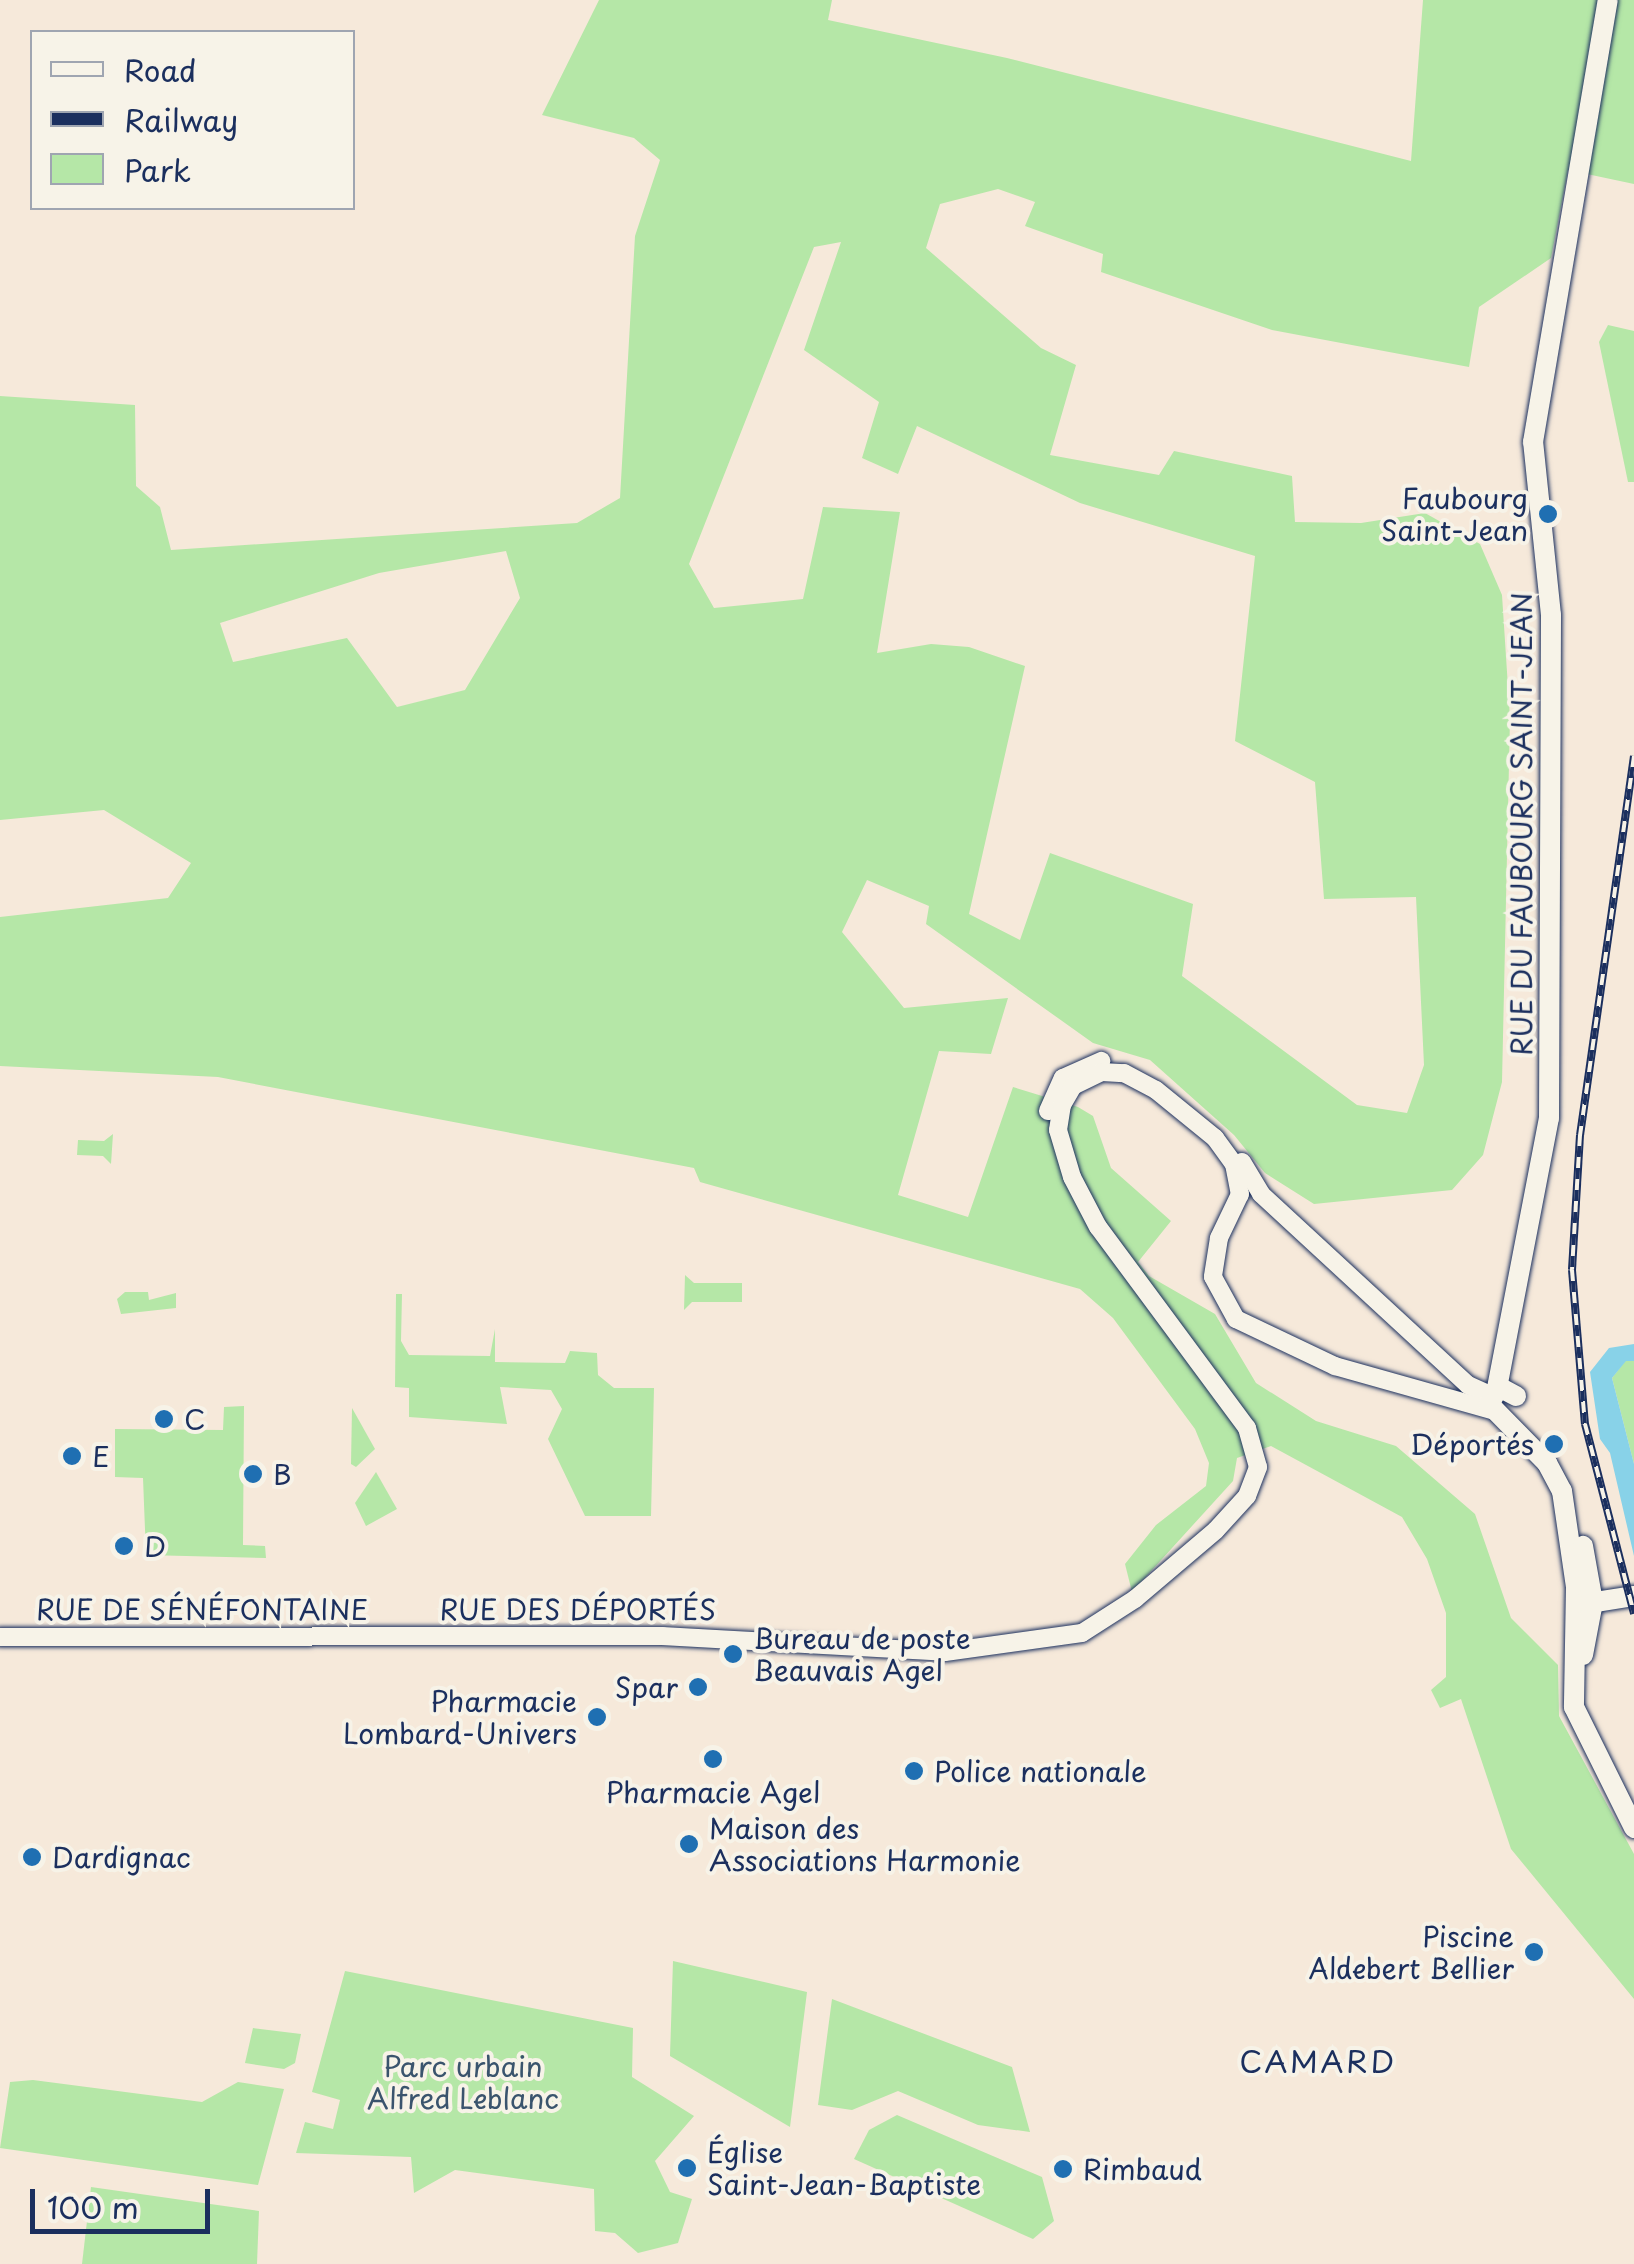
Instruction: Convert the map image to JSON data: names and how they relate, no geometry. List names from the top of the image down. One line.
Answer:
{"streets":{"main road":["RUE DU FAUBOURG SAINT-JEAN"],"street":["RUE DE SÉNÉFONTAINE","RUE DES DÉPORTÉS"]},"crossings":[["RUE DU FAUBOURG SAINT-JEAN","RUE DES DÉPORTÉS"],["RUE DE SÉNÉFONTAINE","RUE DES DÉPORTÉS"]],"districts":["CAMARD"],"parks":["Parc urbain Alfred Leblanc"],"places":["Faubourg Saint-Jean","C","Déportés","E","B","D","Bureau de poste Beauvais Agel","Spar","Pharmacie Lombard-Univers","Pharmacie Agel","Police nationale","Maison des Associations Harmonie","Dardignac","Piscine Aldebert Bellier","Église Saint-Jean-Baptiste","Rimbaud"],"legend":["Road","Railway","Park"],"scale_bar":"100 m"}
